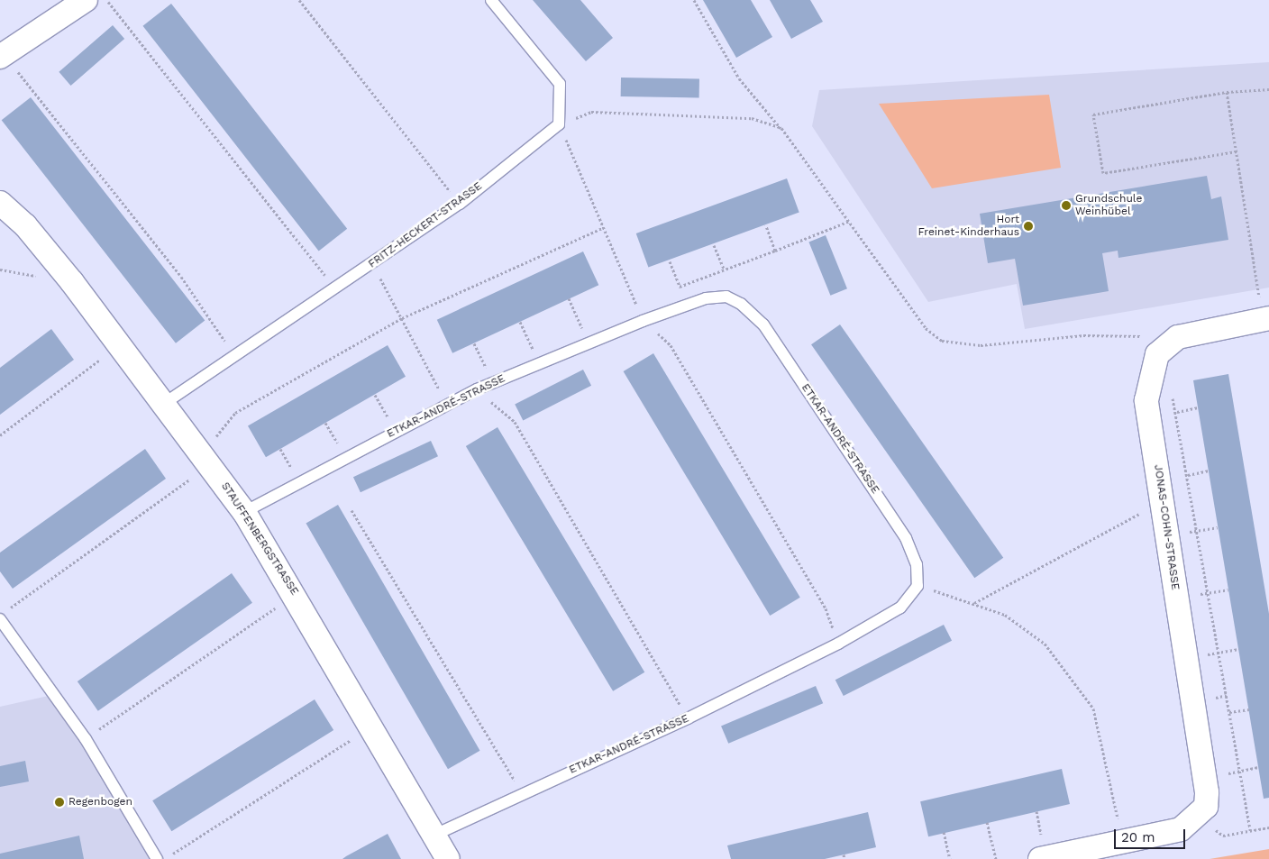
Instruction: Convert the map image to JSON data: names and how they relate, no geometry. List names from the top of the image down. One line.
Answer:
{"streets":{"street":["JONAS-COHN-STRASSE","STAUFFENBERGSTRASSE"],"lane":["FRITZ-HECKERT-STRASSE","ETKAR-ANDRÉ-STRASSE"]},"crossings":[["FRITZ-HECKERT-STRASSE","STAUFFENBERGSTRASSE"],["ETKAR-ANDRÉ-STRASSE","STAUFFENBERGSTRASSE"]],"places":["Grundschule Weinhübel","Hort Freinet-Kinderhaus","Regenbogen"],"scale_bar":"20 m"}
